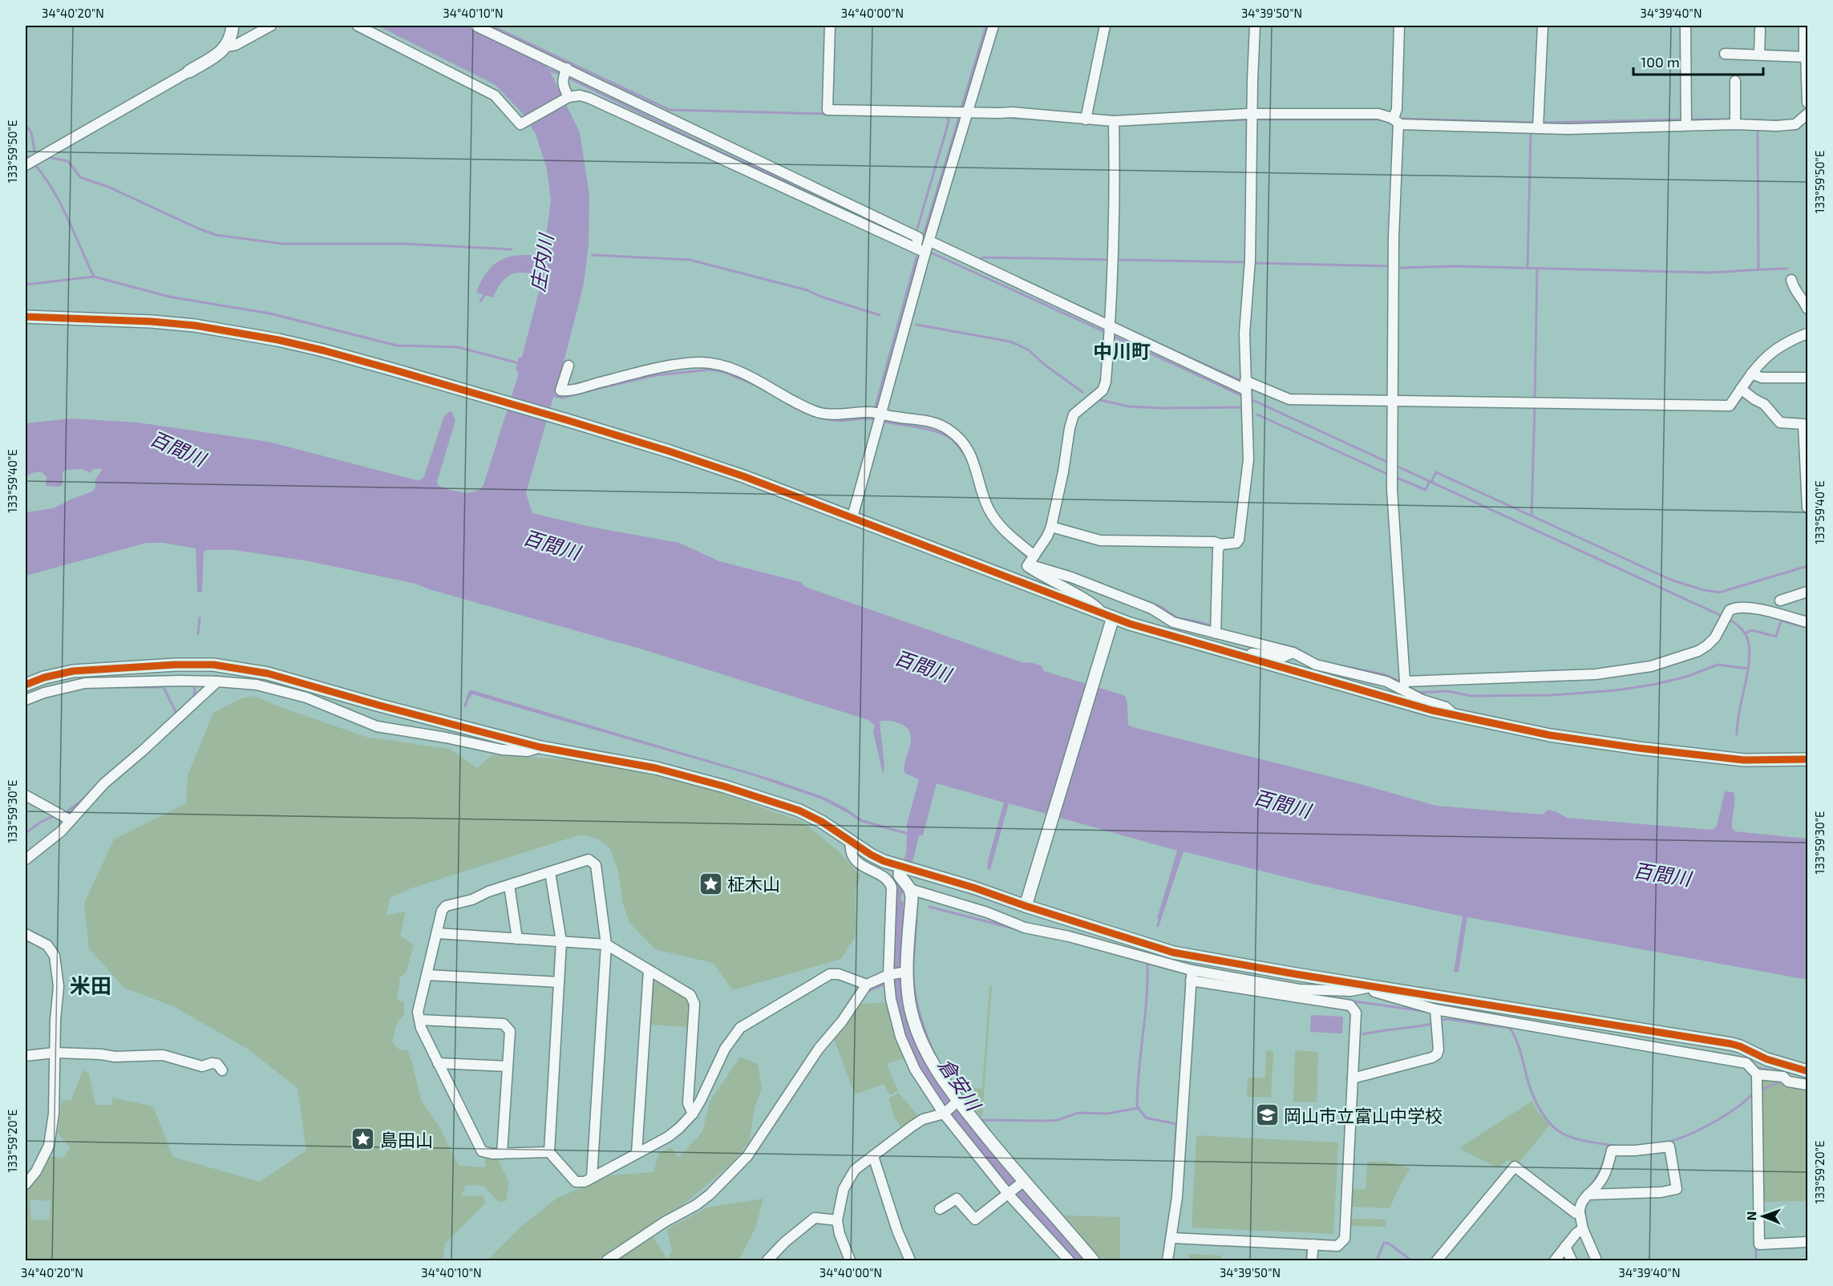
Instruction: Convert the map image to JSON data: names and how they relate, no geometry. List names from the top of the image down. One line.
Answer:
{"districts":["中川町","米田"],"water":["庄内川","百間川","倉安川"],"places":{"place":["柾木山","島田山"],"school or university":["岡山市立富山中学校"]},"scale_bar":"100 m","north":"left","coordinates":["34°40'20\"N","34°40'10\"N","34°40'00\"N","34°39'50\"N","34°39'40\"N","133°59'50\"E","133°59'40\"E","133°59'30\"E","133°59'20\"E"]}
